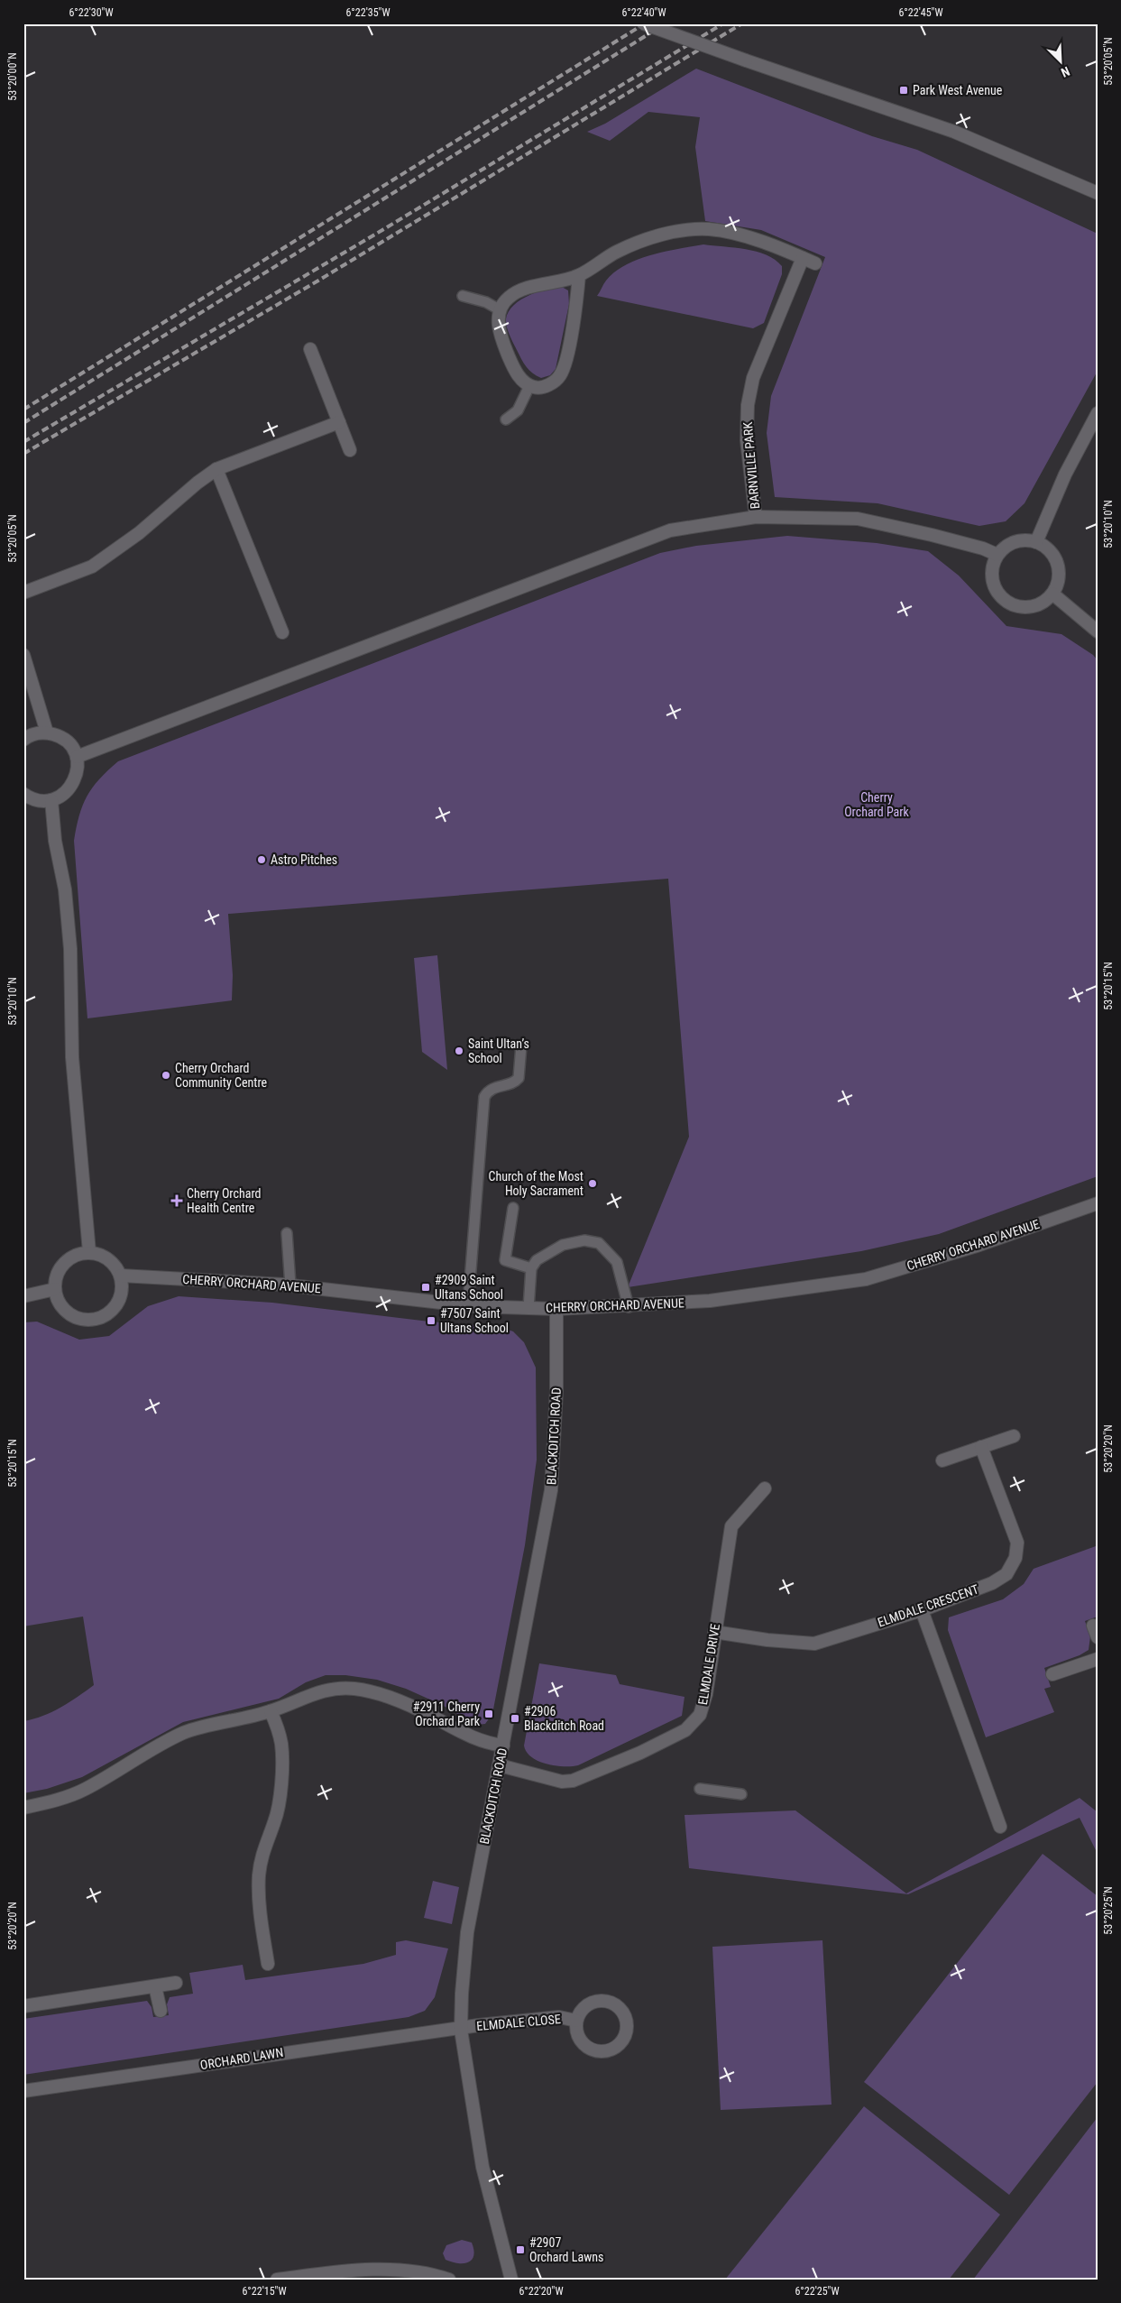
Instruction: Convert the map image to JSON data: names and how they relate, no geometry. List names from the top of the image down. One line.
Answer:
{"streets":{"street":["BARNVILLE PARK","CHERRY ORCHARD AVENUE","BLACKDITCH ROAD","ELMDALE CRESCENT","ELMDALE DRIVE","ELMDALE CLOSE","ORCHARD LAWN"]},"crossings":[["CHERRY ORCHARD AVENUE","BLACKDITCH ROAD"],["BLACKDITCH ROAD","ELMDALE DRIVE"],["BLACKDITCH ROAD","ELMDALE CLOSE"],["BLACKDITCH ROAD","ORCHARD LAWN"],["ELMDALE CRESCENT","ELMDALE DRIVE"],["ELMDALE CLOSE","ORCHARD LAWN"]],"parks":["Cherry Orchard Park"],"places":{"transit":["Park West Avenue","#2909 Saint Ultans School","#7507 Saint Ultans School","#2911 Cherry Orchard Park","#2906 Blackditch Road","#2907 Orchard Lawns"],"other":["Astro Pitches","Saint Ultan’s School","Cherry Orchard Community Centre","Church of the Most Holy Sacrament"],"health":["Cherry Orchard Health Centre"]},"north":"bottom right","coordinates":["6°22'30\"W","6°22'35\"W","6°22'40\"W","6°22'45\"W","53°20'05\"N","53°20'00\"N","53°20'10\"N","53°20'15\"N","53°20'20\"N","53°20'25\"N","6°22'15\"W","6°22'20\"W","6°22'25\"W"]}
